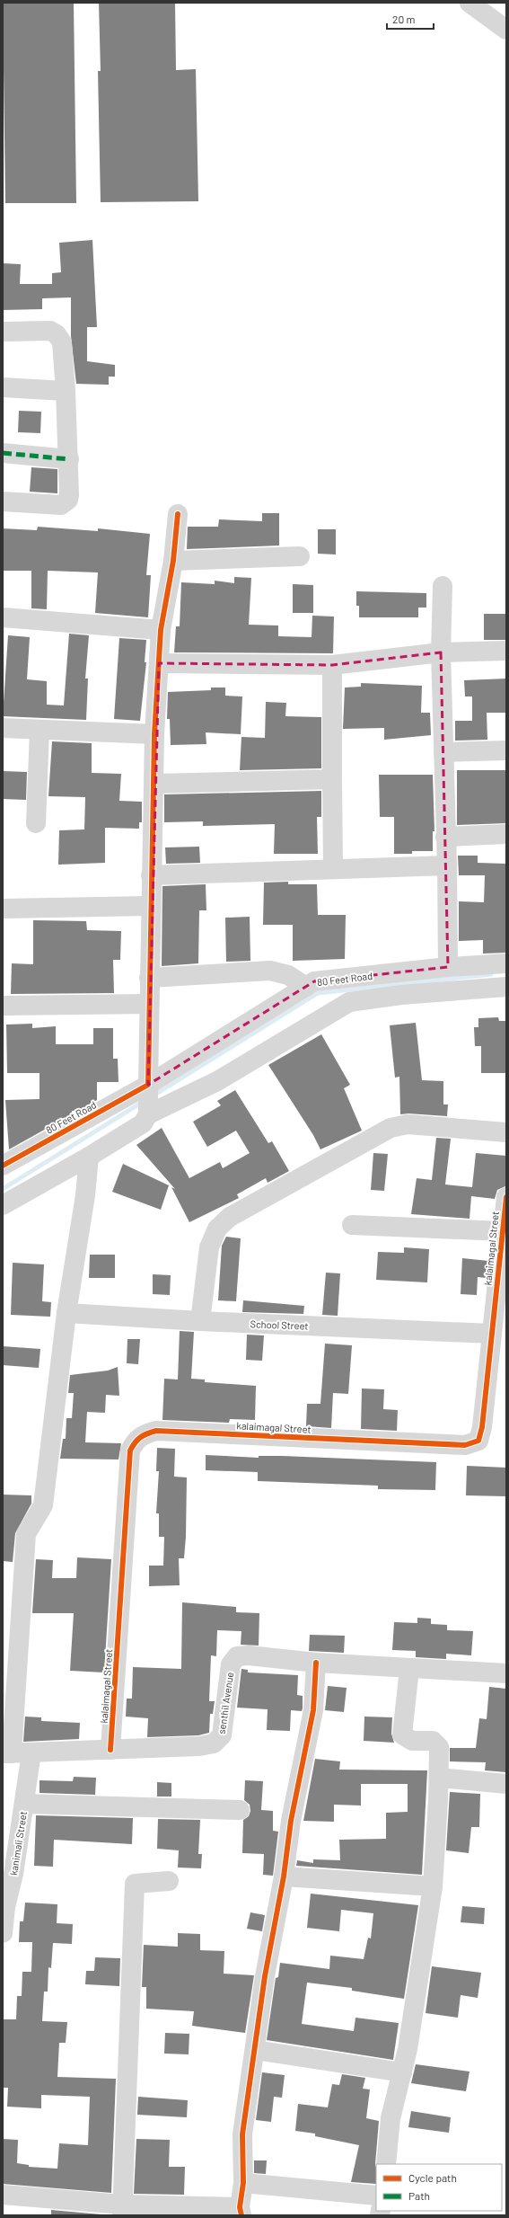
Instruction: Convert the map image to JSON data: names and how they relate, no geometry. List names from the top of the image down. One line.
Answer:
{"streets":{"street":["80 Feet Road","kalaimagal Street","School Street","senthil Avenue","kanimali Street"]},"crossings":[["kalaimagal Street","School Street"],["kalaimagal Street","senthil Avenue"],["senthil Avenue","kanimali Street"]],"legend":["Cycle path","Path"],"scale_bar":"20 m"}
